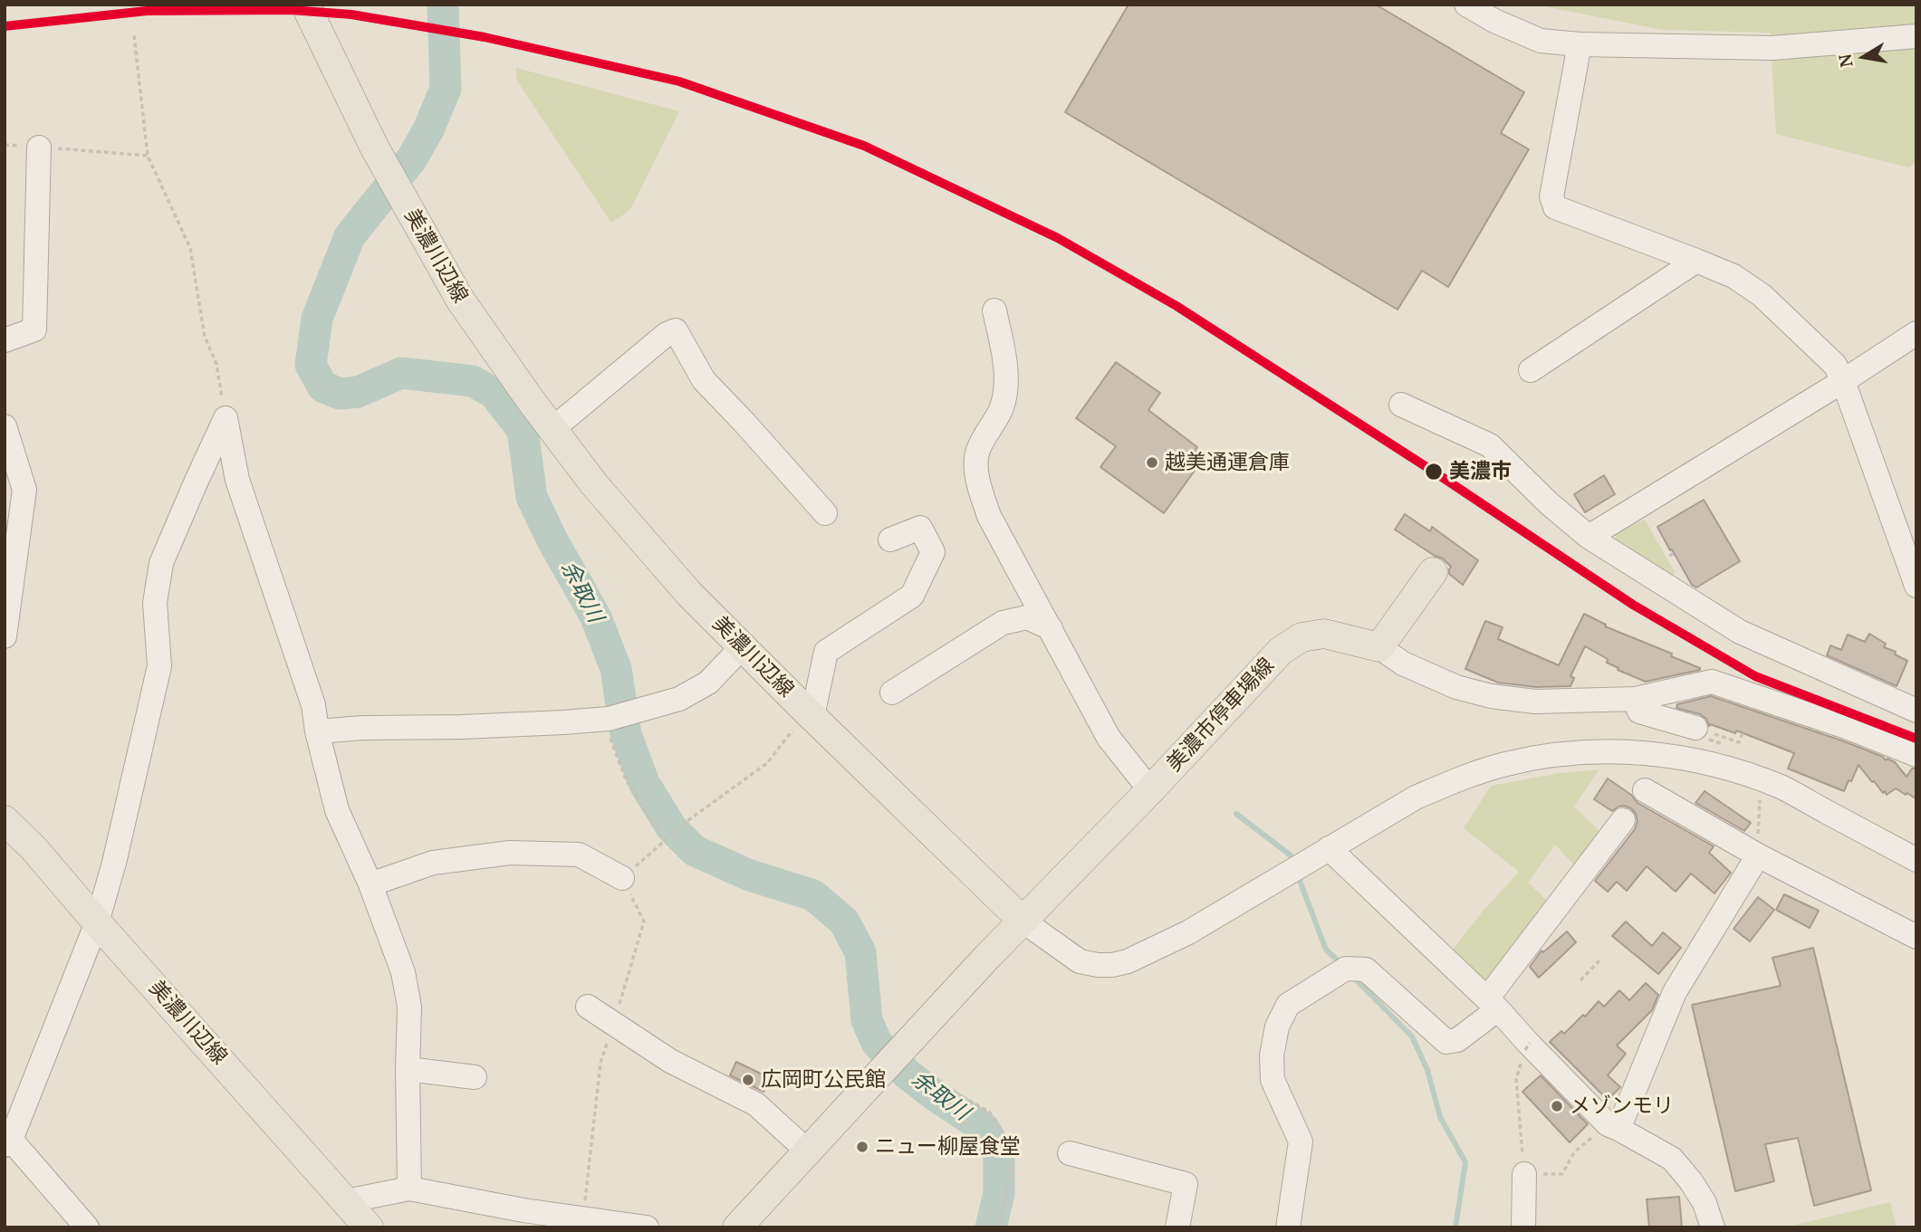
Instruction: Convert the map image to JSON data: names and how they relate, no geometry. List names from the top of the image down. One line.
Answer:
{"streets":{"main road":["美濃川辺線","美濃市停車場線"]},"crossings":[["美濃川辺線","美濃市停車場線"]],"water":["余取川"],"places":["越美通運倉庫","美濃市","広岡町公民館","メゾンモリ","ニュー柳屋食堂"],"north":"left"}
